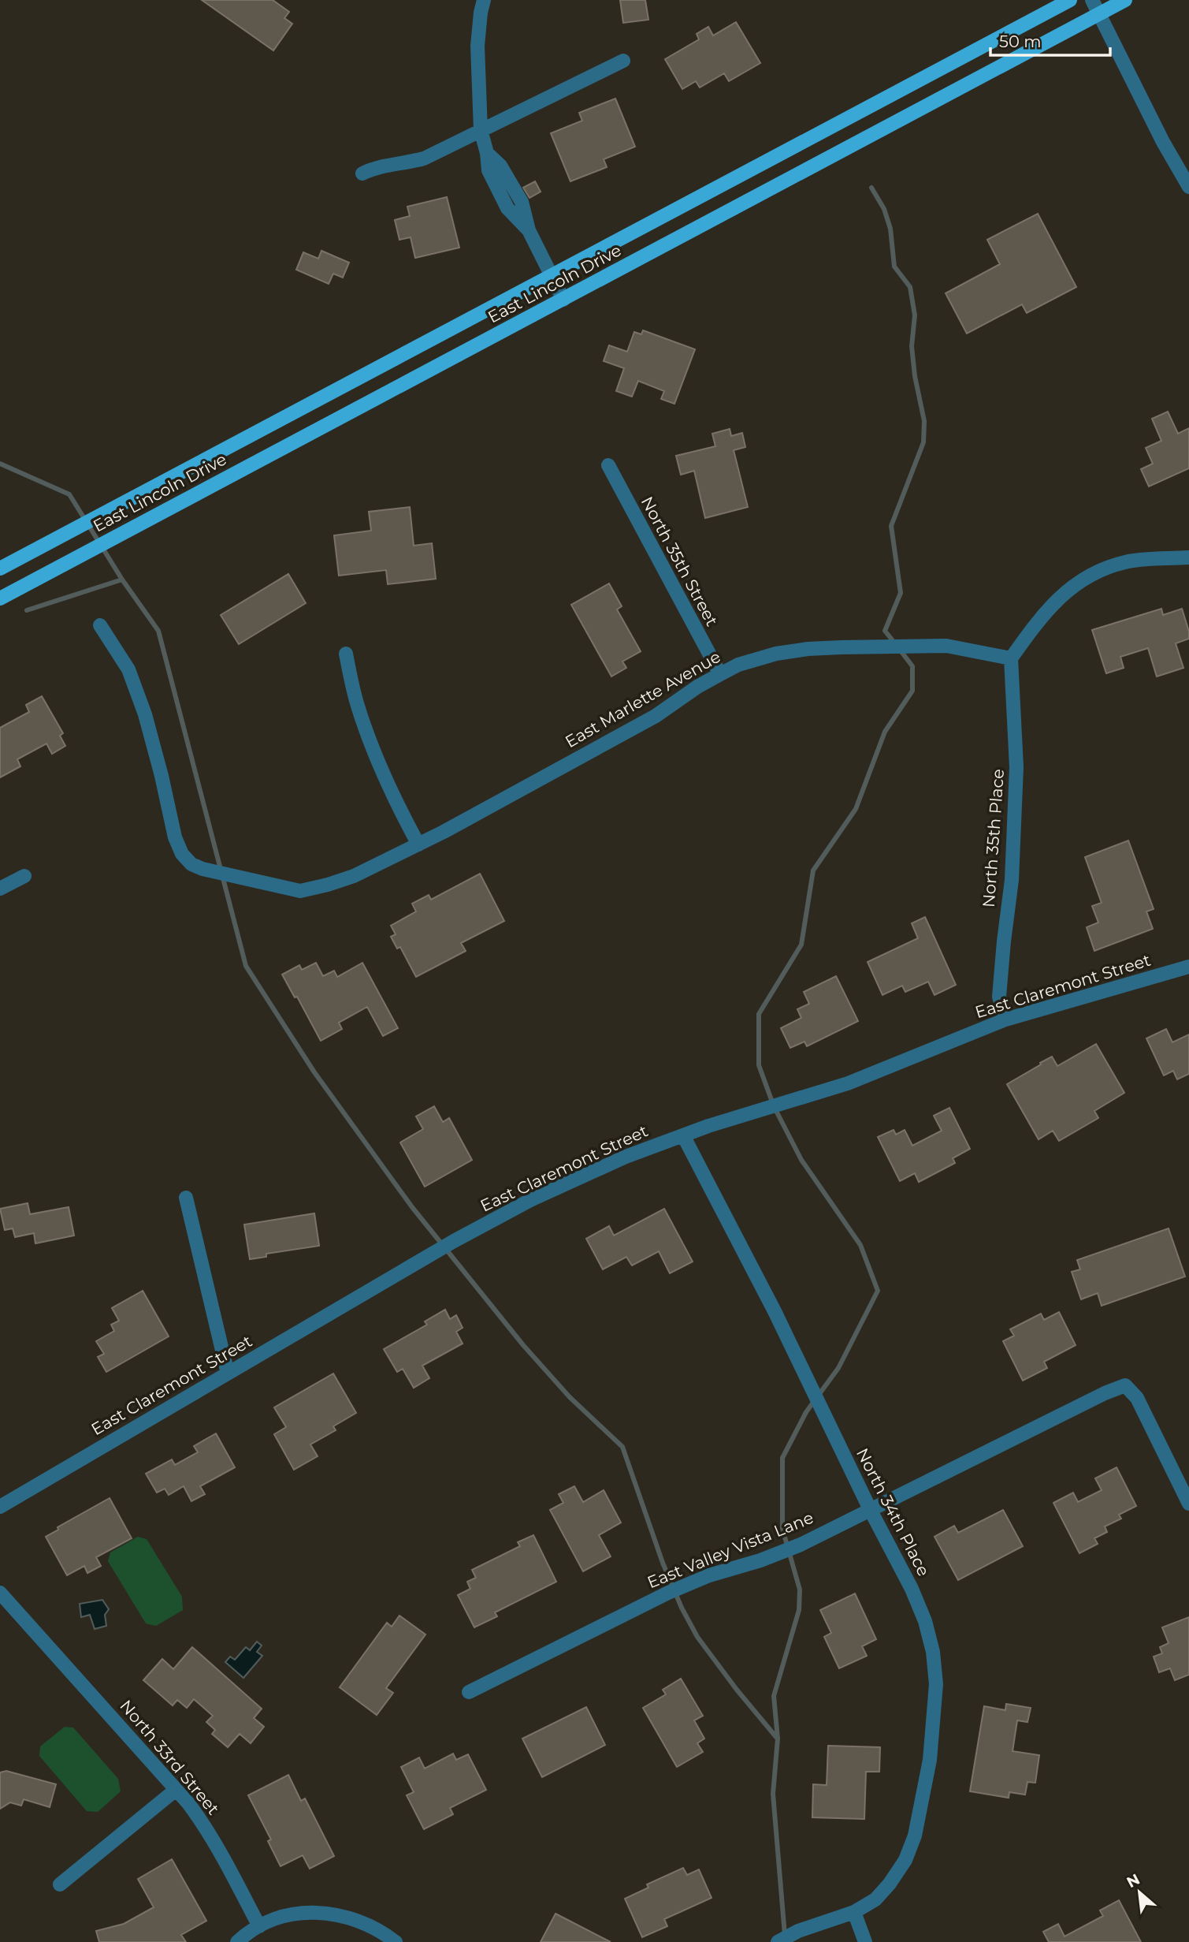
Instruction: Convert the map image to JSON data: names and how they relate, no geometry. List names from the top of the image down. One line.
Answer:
{"streets":{"main road":["East Lincoln Drive"],"street":["North 35th Street","East Marlette Avenue","North 35th Place","East Claremont Street","North 34th Place","East Valley Vista Lane","North 33rd Street"]},"crossings":[["North 35th Street","East Marlette Avenue"],["East Marlette Avenue","North 35th Place"],["North 35th Place","East Claremont Street"],["East Claremont Street","North 34th Place"],["North 34th Place","East Valley Vista Lane"]],"scale_bar":"50 m","north":"top left"}
